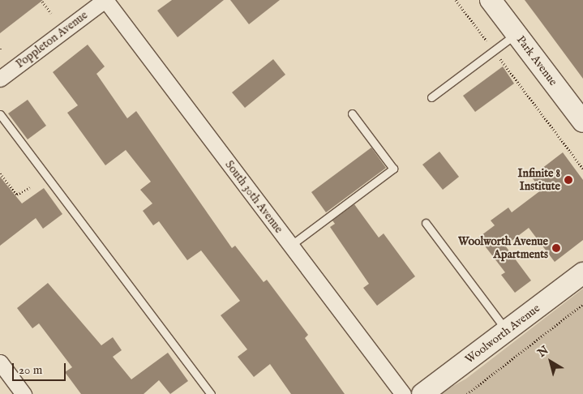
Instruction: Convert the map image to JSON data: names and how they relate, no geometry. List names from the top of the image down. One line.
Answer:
{"streets":{"street":["Poppleton Avenue","Park Avenue","South 30th Avenue","Woolworth Avenue"]},"crossings":[["Poppleton Avenue","South 30th Avenue"]],"places":["Infinite 8 Institute","Woolworth Avenue Apartments"],"scale_bar":"20 m","north":"top left"}
